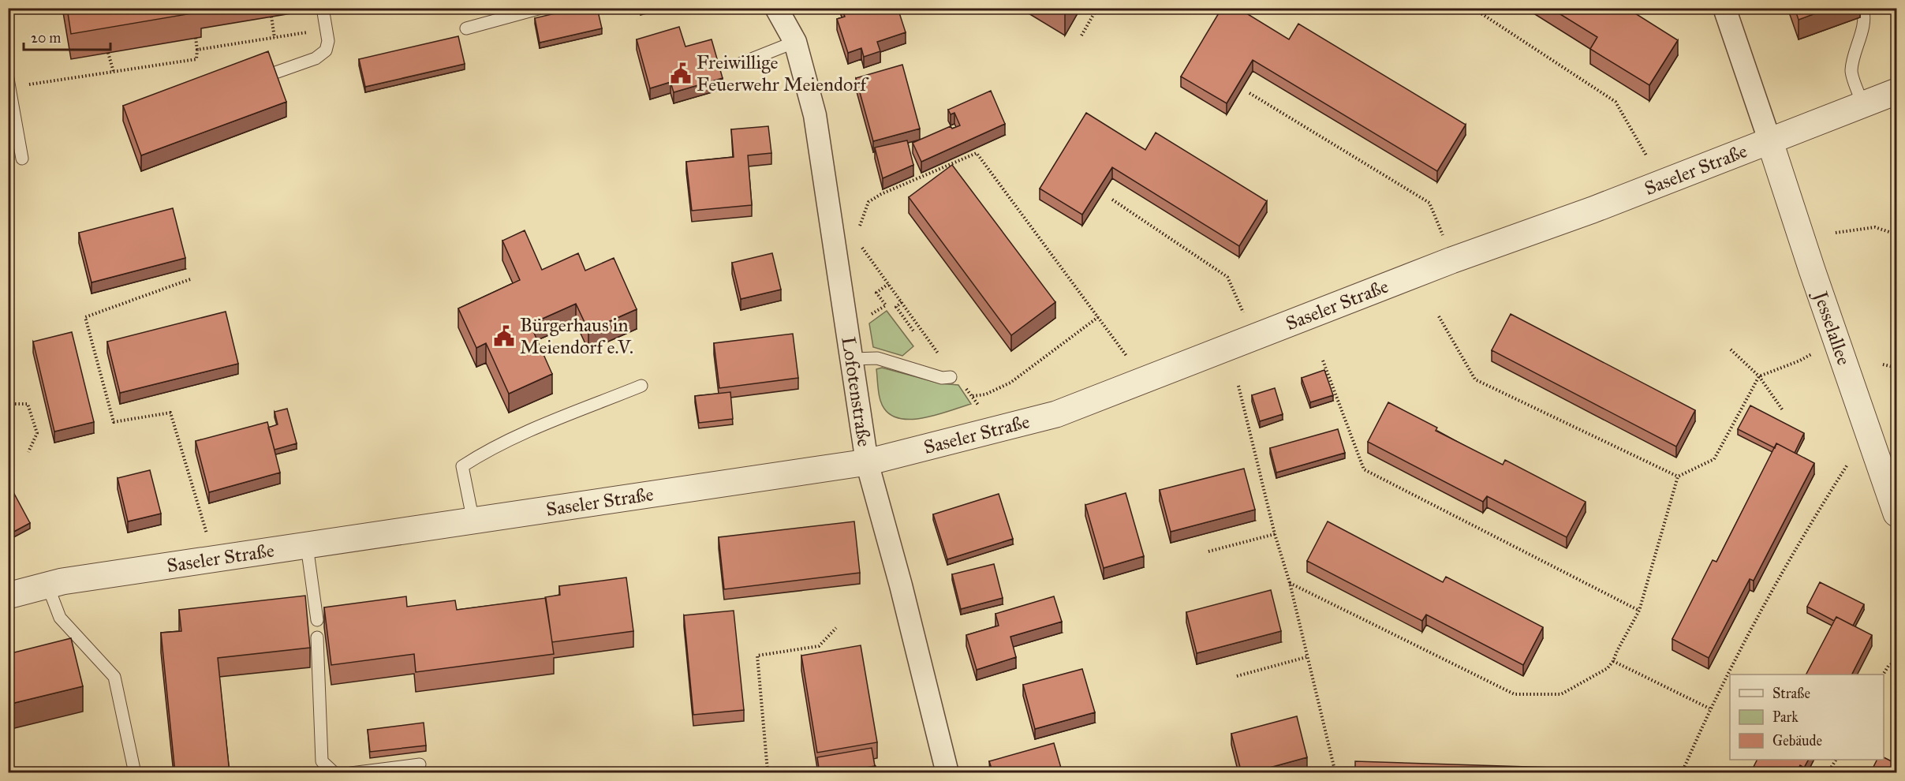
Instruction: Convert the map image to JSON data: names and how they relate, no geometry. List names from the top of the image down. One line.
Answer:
{"streets":{"street":["Saseler Straße","Jesselallee","Lofotenstraße"]},"crossings":[["Saseler Straße","Jesselallee"],["Saseler Straße","Lofotenstraße"]],"places":{"public building":["Freiwillige Feuerwehr Meiendorf","Bürgerhaus in Meiendorf e.V."]},"legend":["Straße","Park","Gebäude"],"scale_bar":"20 m"}
